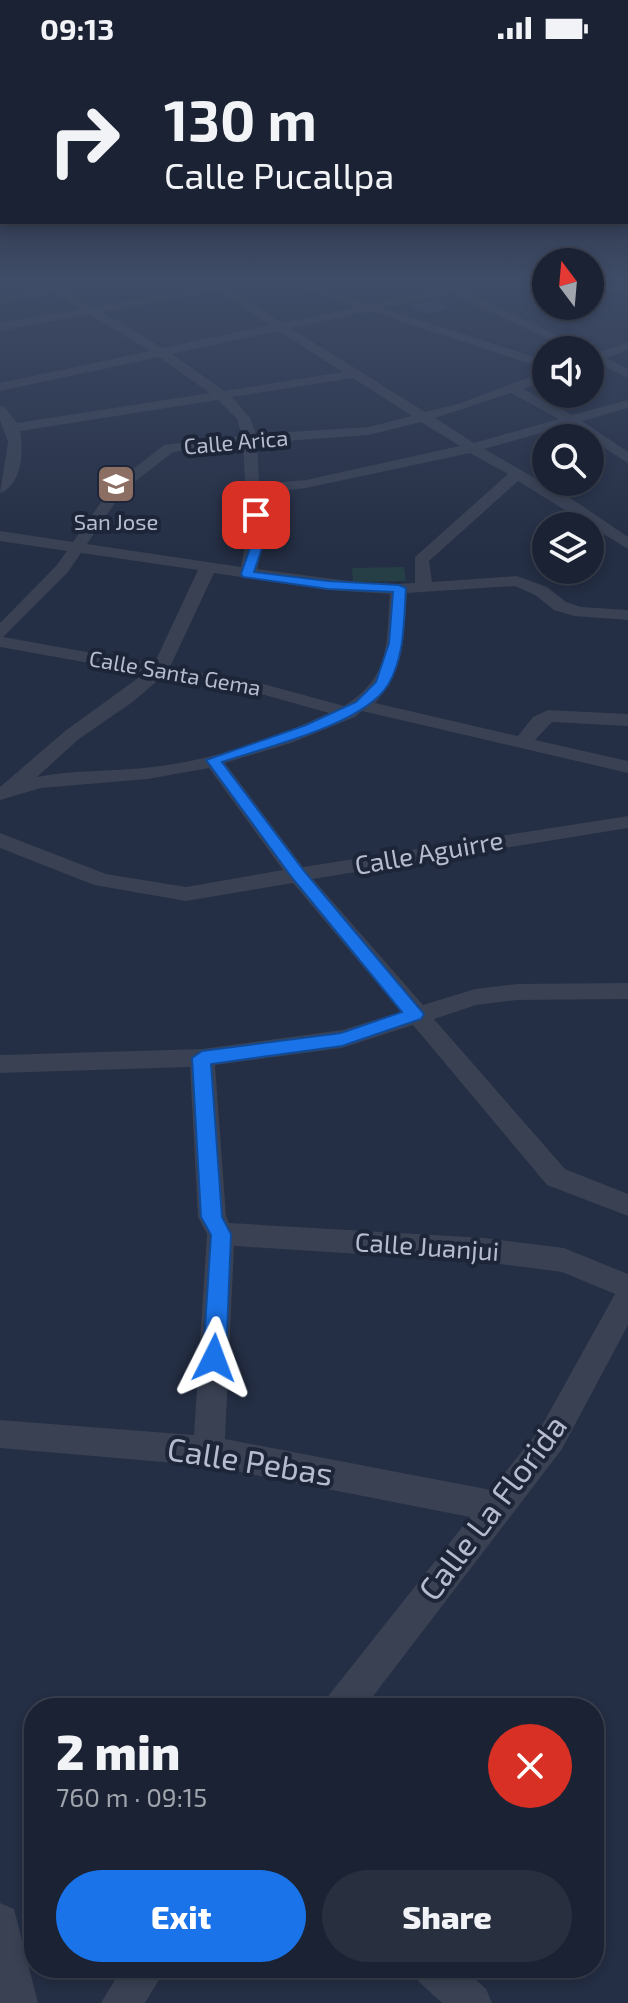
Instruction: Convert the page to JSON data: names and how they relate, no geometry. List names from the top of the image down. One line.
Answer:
{"streets":{"street":["Calle Arica","Calle Santa Gema","Calle Aguirre","Calle Juanjui","Calle Pebas","Calle La Florida"]},"crossings":[["Calle Pebas","Calle La Florida"]],"places":{"school or university":["San Jose"]},"north":"top","page":{"status":"09:13","turn":["130 m","Calle Pucallpa"],"heading":["2 min","760 m · 09:15"],"buttons":["Exit","Share"]}}
